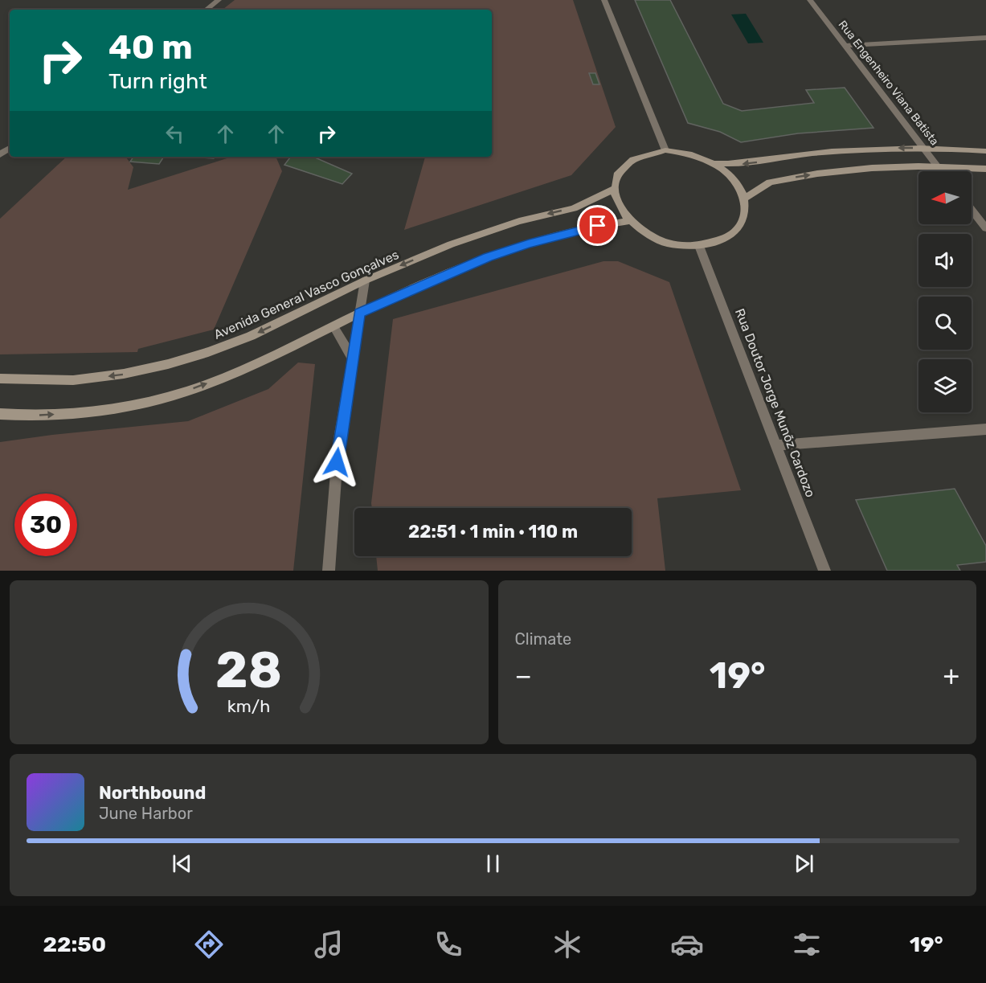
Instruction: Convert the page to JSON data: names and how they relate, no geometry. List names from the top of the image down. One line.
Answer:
{"streets":{"main road":["Avenida General Vasco Gonçalves"],"street":["Rua Engenheiro Viana Batista","Rua Doutor Jorge Munõz Cardozo"]},"crossings":[["Avenida General Vasco Gonçalves","Rua Doutor Jorge Munõz Cardozo"]],"north":"left","page":{"turn":["40 m","Turn right"],"limit":"30","trip":"22:51 · 1 min · 110 m","tile":"Climate","heat":["−","19°","+"],"song":["Northbound","June Harbor"],"tabs":["22:50","19°"],"gauge":["28","km/h"]}}
